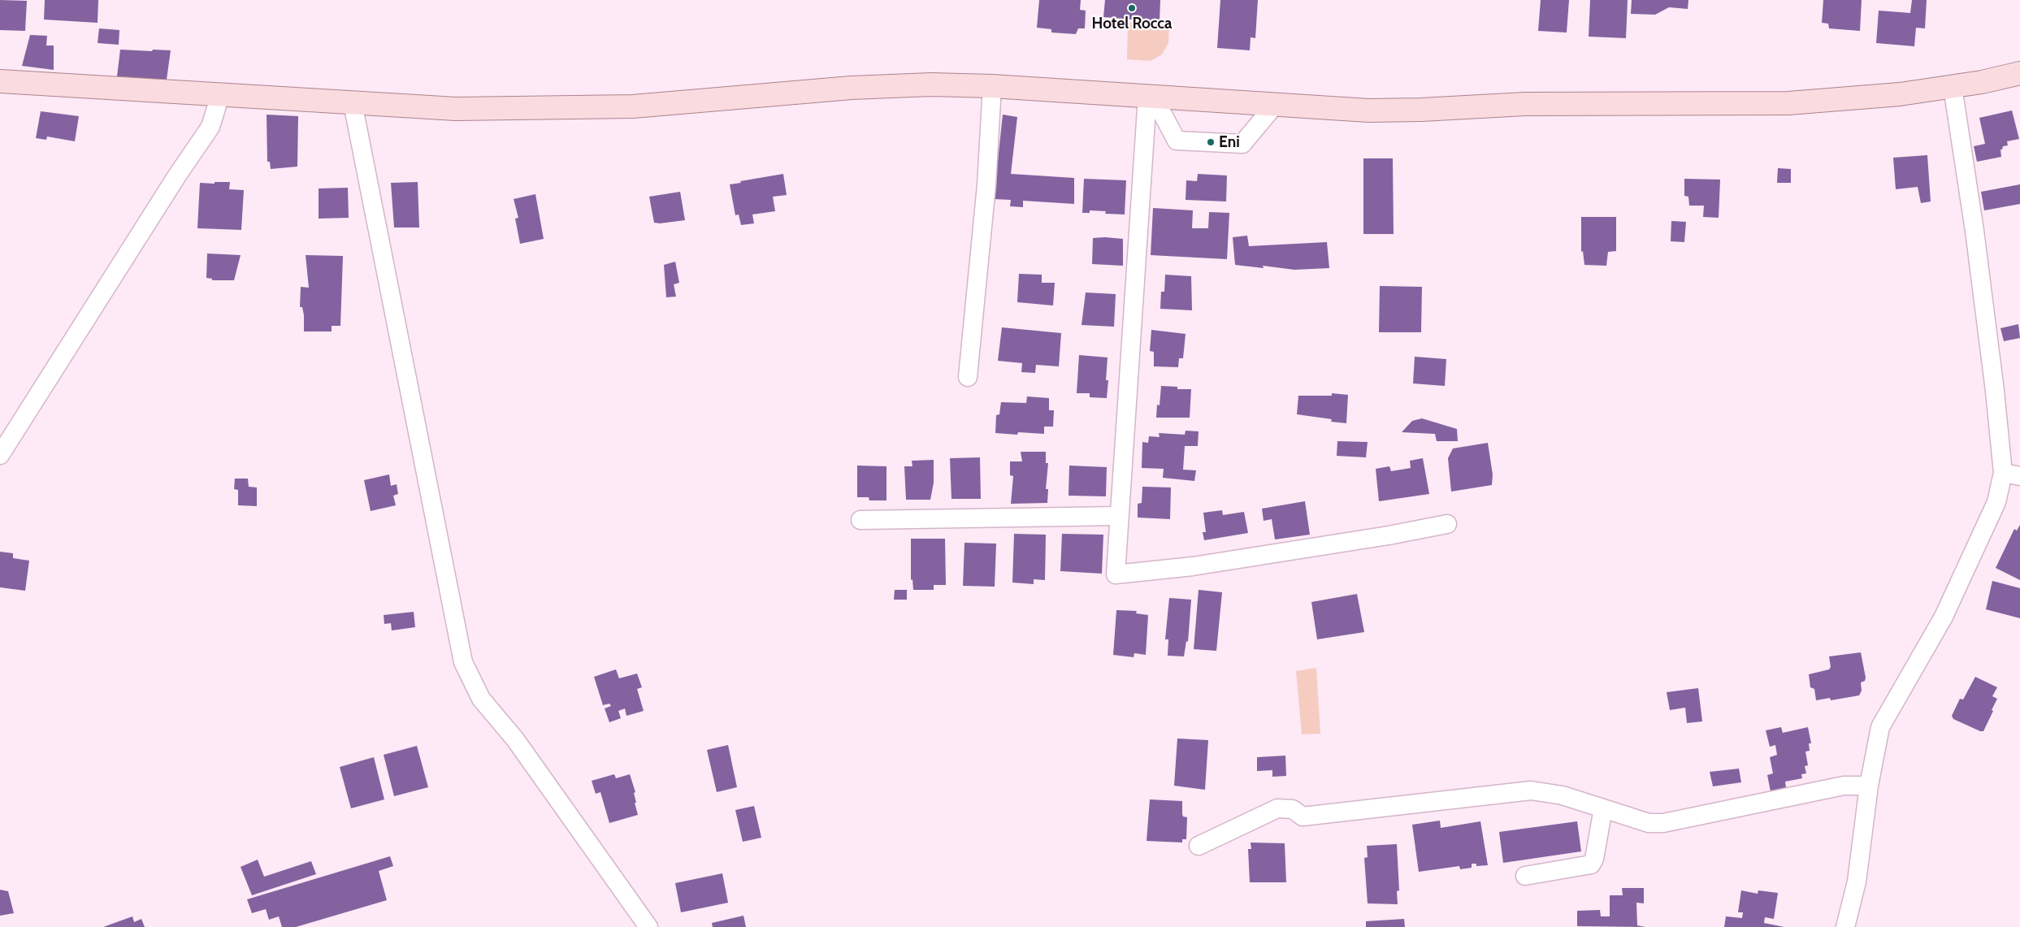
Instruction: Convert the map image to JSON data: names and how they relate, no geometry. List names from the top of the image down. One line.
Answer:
{"places":["Hotel Rocca","Eni"]}
